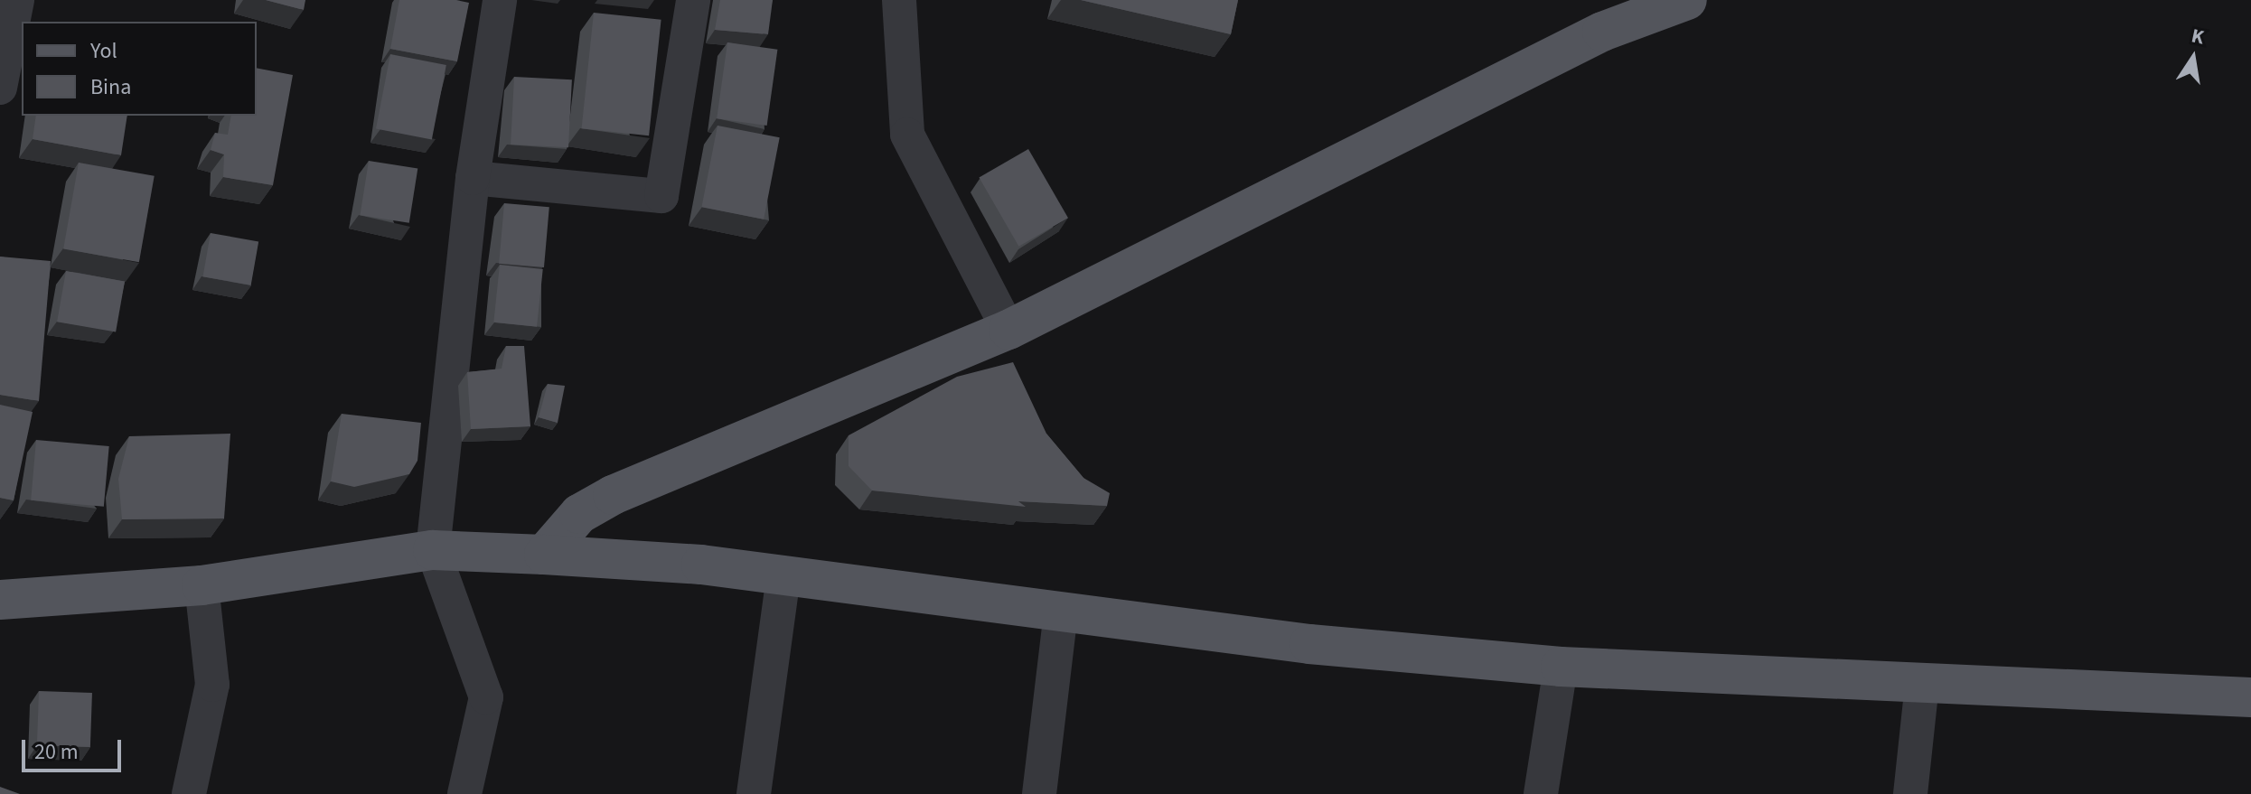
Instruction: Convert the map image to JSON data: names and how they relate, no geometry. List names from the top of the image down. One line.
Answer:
{"legend":["Yol","Bina"],"scale_bar":"20 m","north":"top"}
